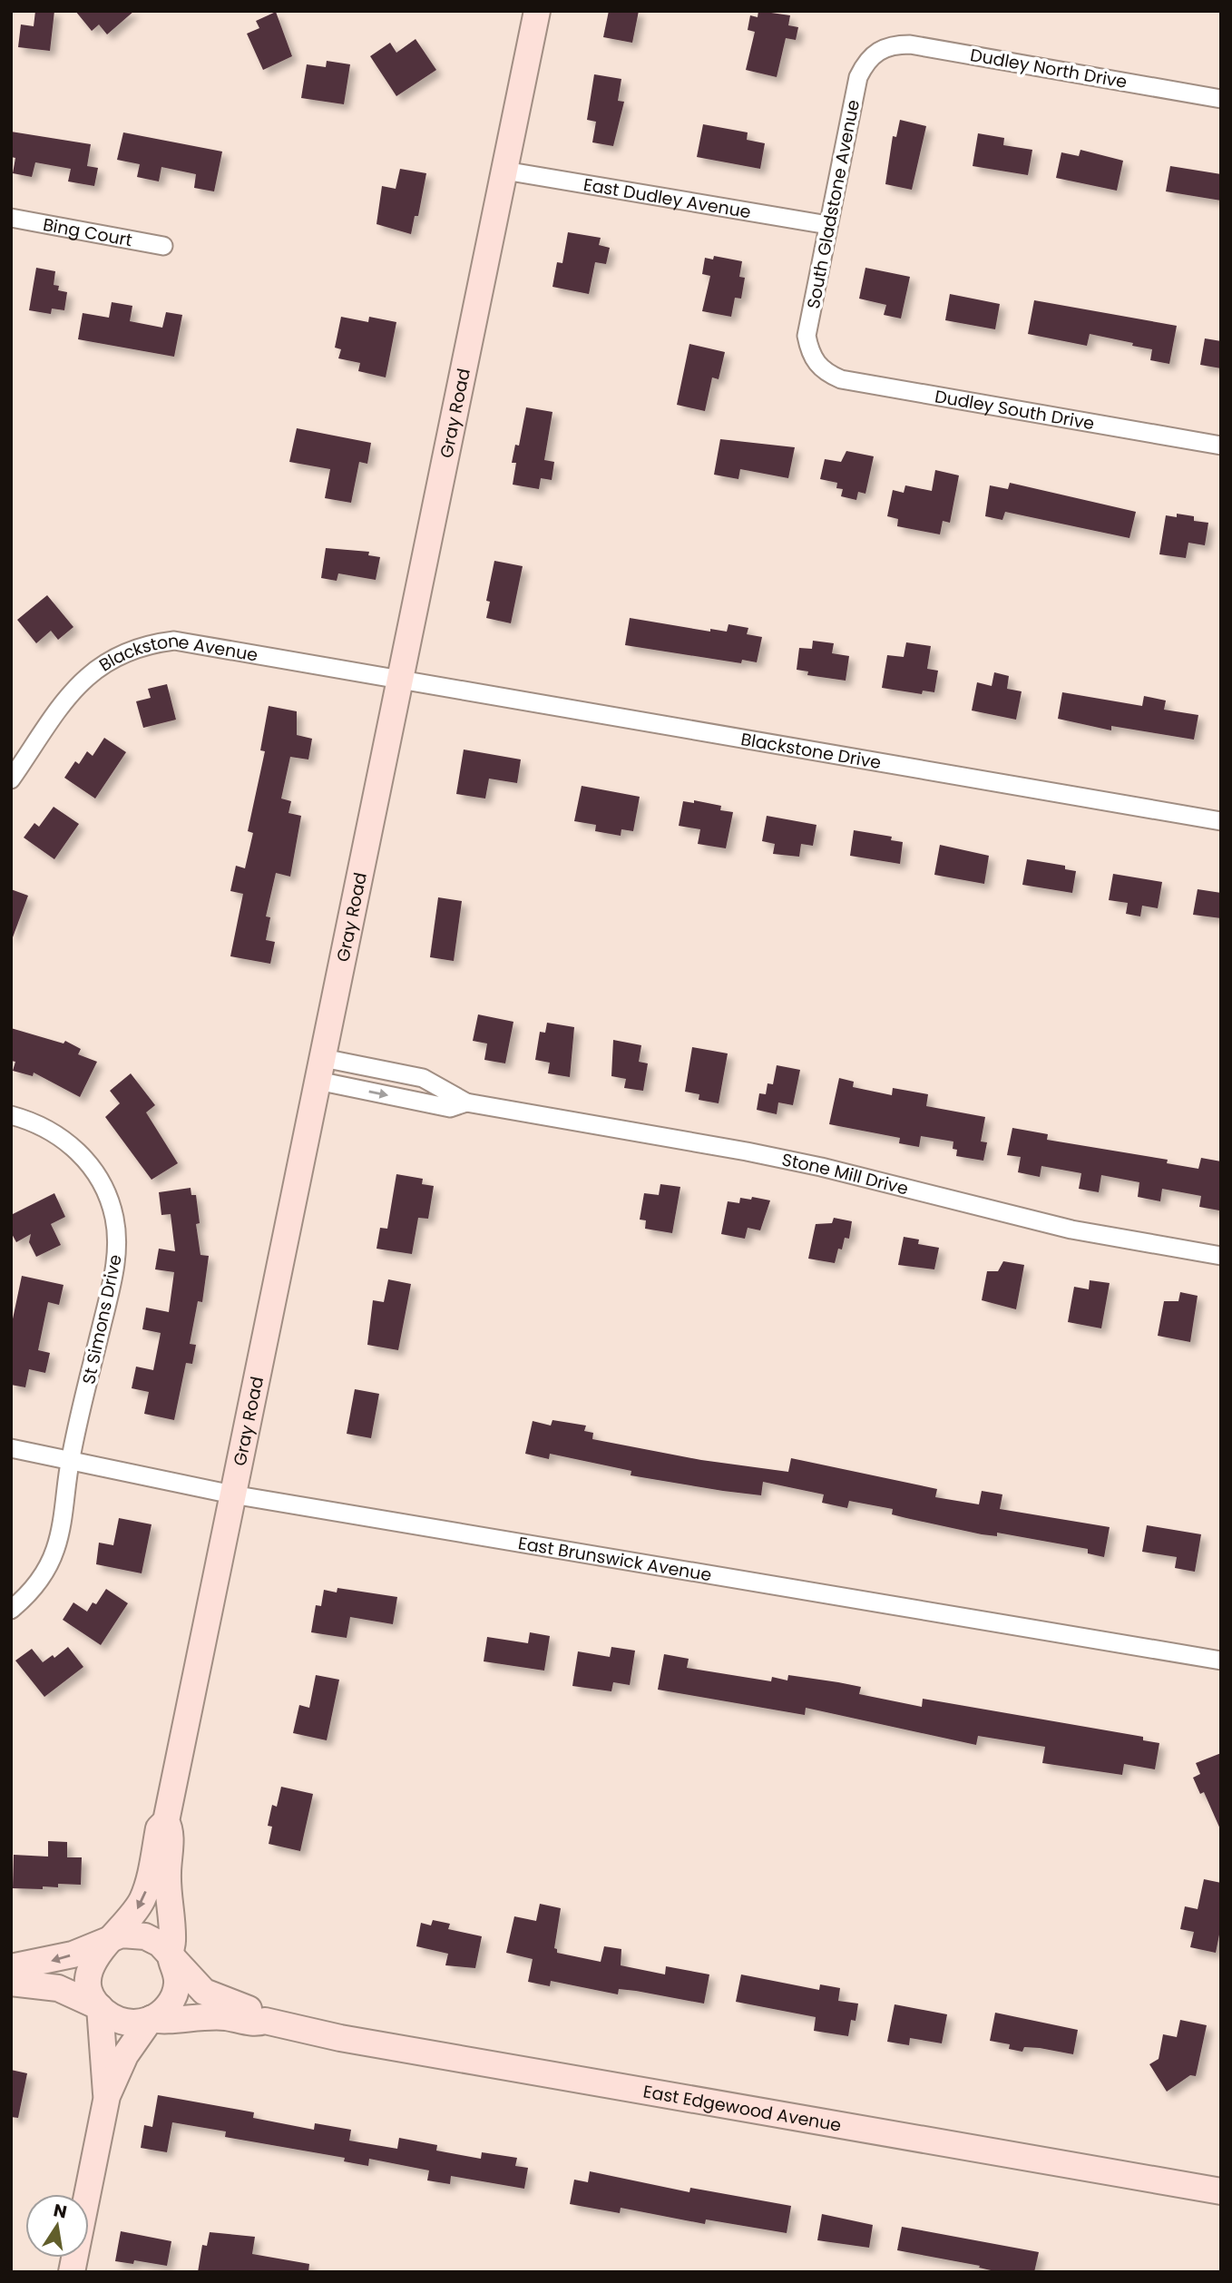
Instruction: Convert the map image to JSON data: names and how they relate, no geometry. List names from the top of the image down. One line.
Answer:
{"streets":{"street":["Dudley North Drive","East Dudley Avenue","South Gladstone Avenue","Bing Court","Dudley South Drive","Gray Road","Blackstone Avenue","Blackstone Drive","Stone Mill Drive","St Simons Drive","East Brunswick Avenue","East Edgewood Avenue"]},"crossings":[["Dudley North Drive","South Gladstone Avenue"],["East Dudley Avenue","South Gladstone Avenue"],["East Dudley Avenue","Gray Road"],["South Gladstone Avenue","Dudley South Drive"],["Gray Road","Blackstone Avenue"],["Gray Road","Blackstone Drive"],["Gray Road","Stone Mill Drive"],["Gray Road","East Brunswick Avenue"],["Gray Road","East Edgewood Avenue"],["Blackstone Avenue","Blackstone Drive"],["St Simons Drive","East Brunswick Avenue"]],"north":"top"}
